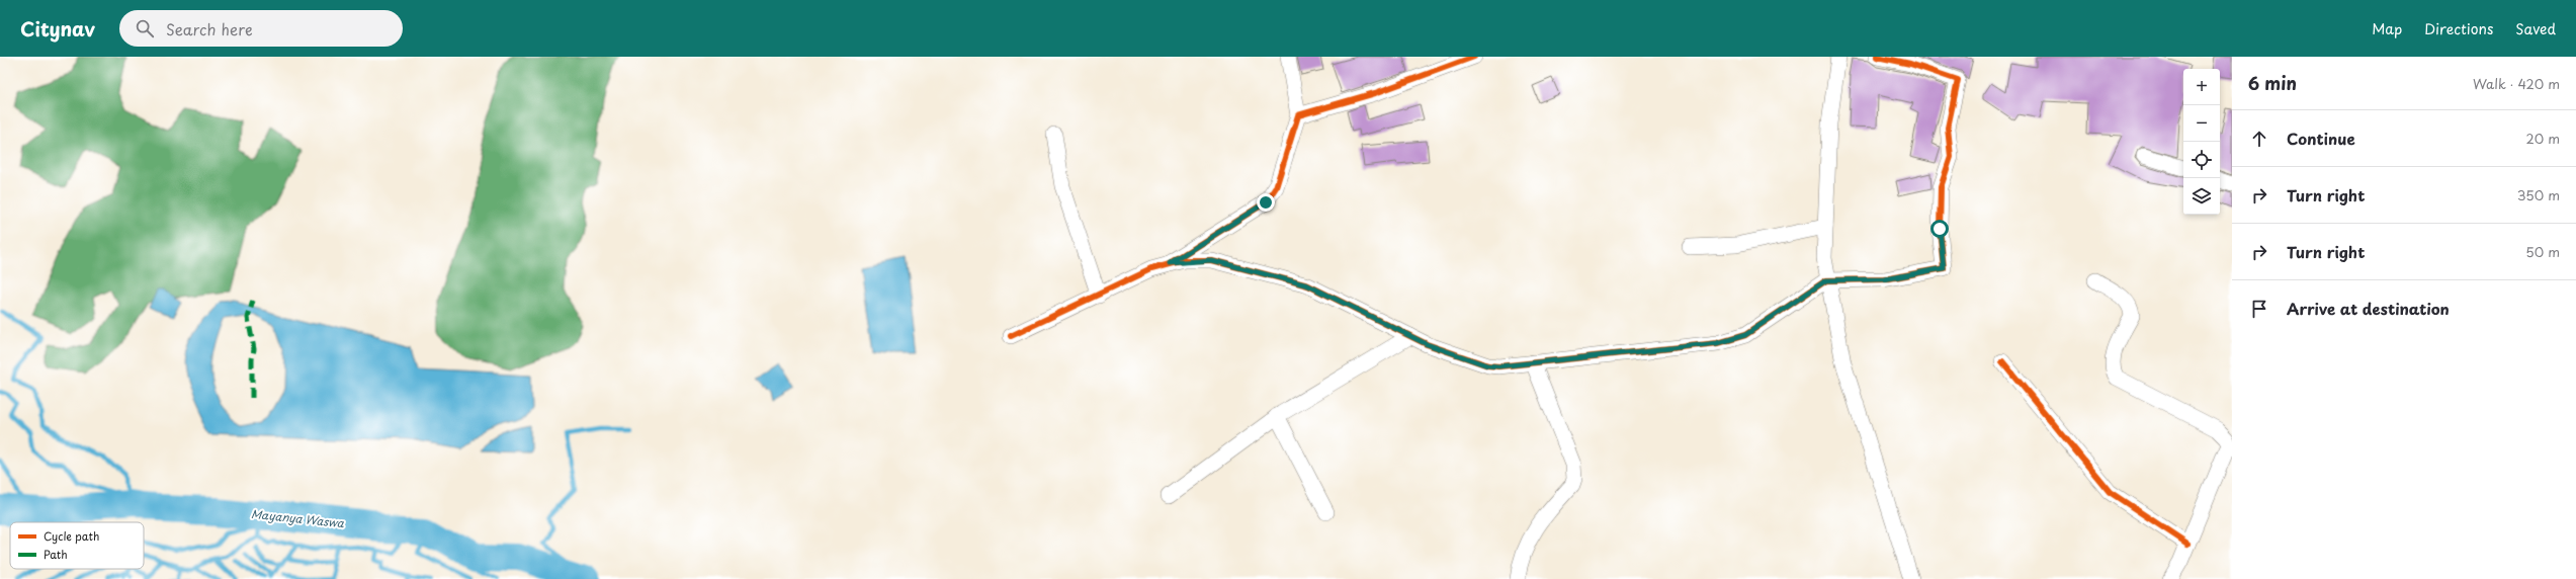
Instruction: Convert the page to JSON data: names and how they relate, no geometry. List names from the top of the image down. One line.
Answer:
{"water":["Mayanya Waswa"],"legend":["Cycle path","Path"],"page":{"header":"Citynav","search":"Search here","nav":["Map","Directions","Saved"],"heading":["6 min","Walk · 420 m"],"map_buttons":["+","−"],"list":[["Continue","20 m"],["Turn right","350 m"],["Turn right","50 m"],"Arrive at destination"]}}
